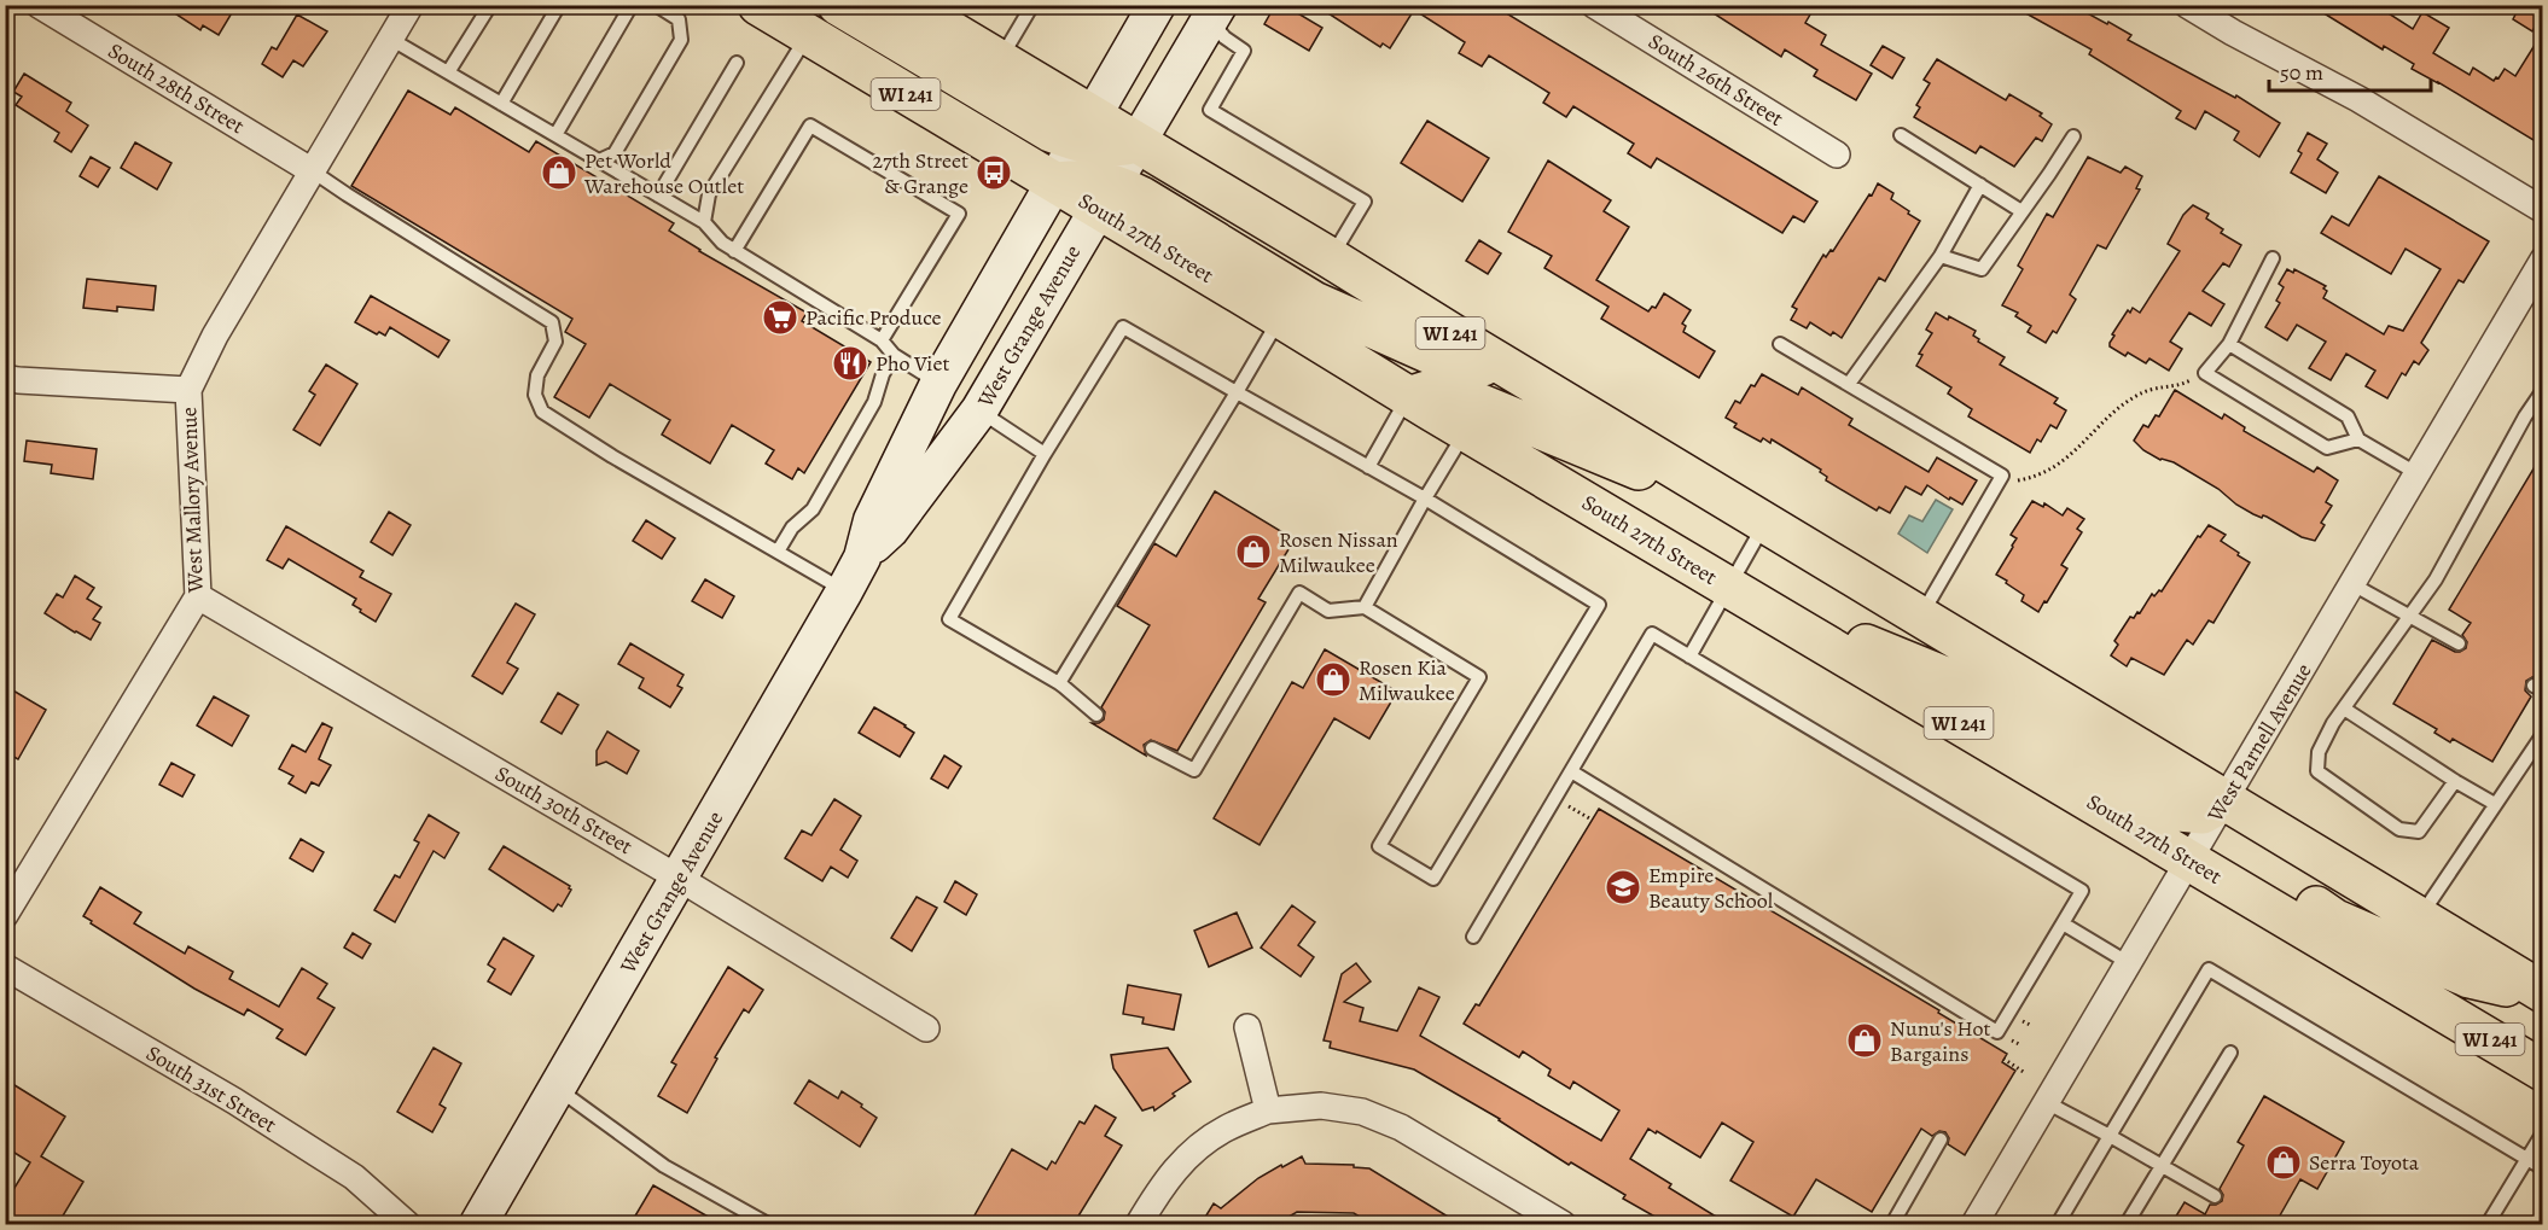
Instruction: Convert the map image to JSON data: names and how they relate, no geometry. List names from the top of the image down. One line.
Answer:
{"streets":{"main road":["WI 241","South 27th Street"],"street":["South 26th Street","South 28th Street","West Grange Avenue","West Mallory Avenue","West Parnell Avenue","South 30th Street","South 31st Street"]},"crossings":[["South 28th Street","West Mallory Avenue"],["WI 241","West Grange Avenue"],["WI 241","West Parnell Avenue"],["South 27th Street","West Grange Avenue"],["South 27th Street","West Parnell Avenue"],["West Grange Avenue","South 30th Street"],["West Mallory Avenue","South 30th Street"]],"places":{"shop":["Pet World Warehouse Outlet","Rosen Nissan Milwaukee","Rosen Kia Milwaukee","Nunu's Hot Bargains","Serra Toyota"],"bus stop":["27th Street & Grange"],"supermarket":["Pacific Produce"],"restaurant":["Pho Viet"],"school or university":["Empire Beauty School"]},"scale_bar":"50 m"}
